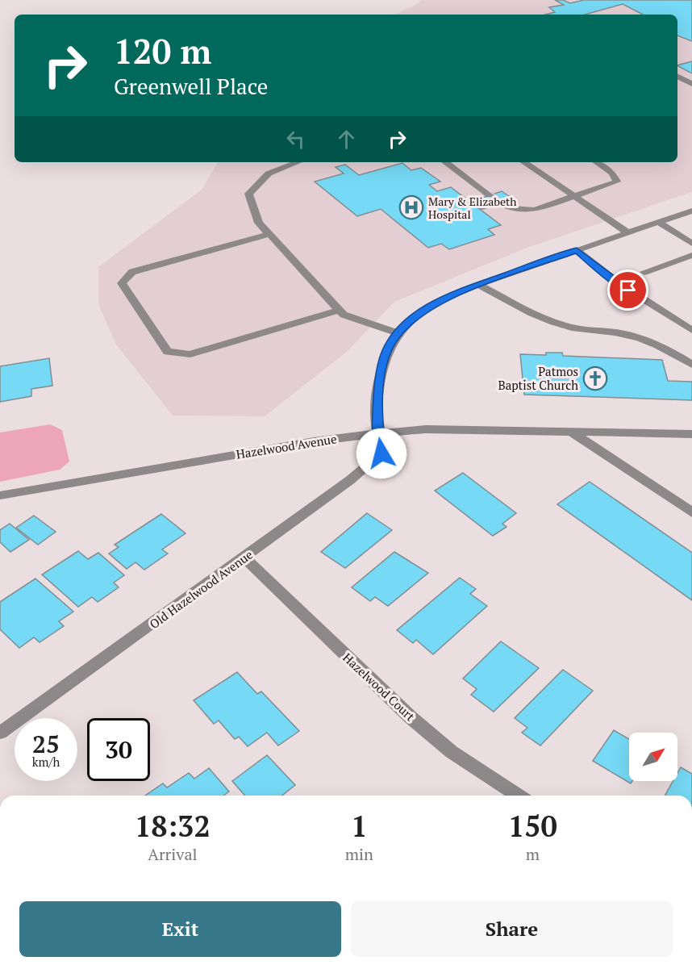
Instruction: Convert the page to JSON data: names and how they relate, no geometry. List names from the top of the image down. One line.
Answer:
{"streets":{"street":["Hazelwood Avenue","Old Hazelwood Avenue","Hazelwood Court"]},"crossings":[["Hazelwood Avenue","Old Hazelwood Avenue"],["Old Hazelwood Avenue","Hazelwood Court"]],"places":{"hospital":["Mary & Elizabeth Hospital"],"church":["Patmos Baptist Church"]},"north":"top right","page":{"turn":["120 m","Greenwell Place"],"speed":"25 km/h","limit":"30","eta":["18:32","Arrival","1","min","150","m"],"buttons":["Exit","Share"]}}
